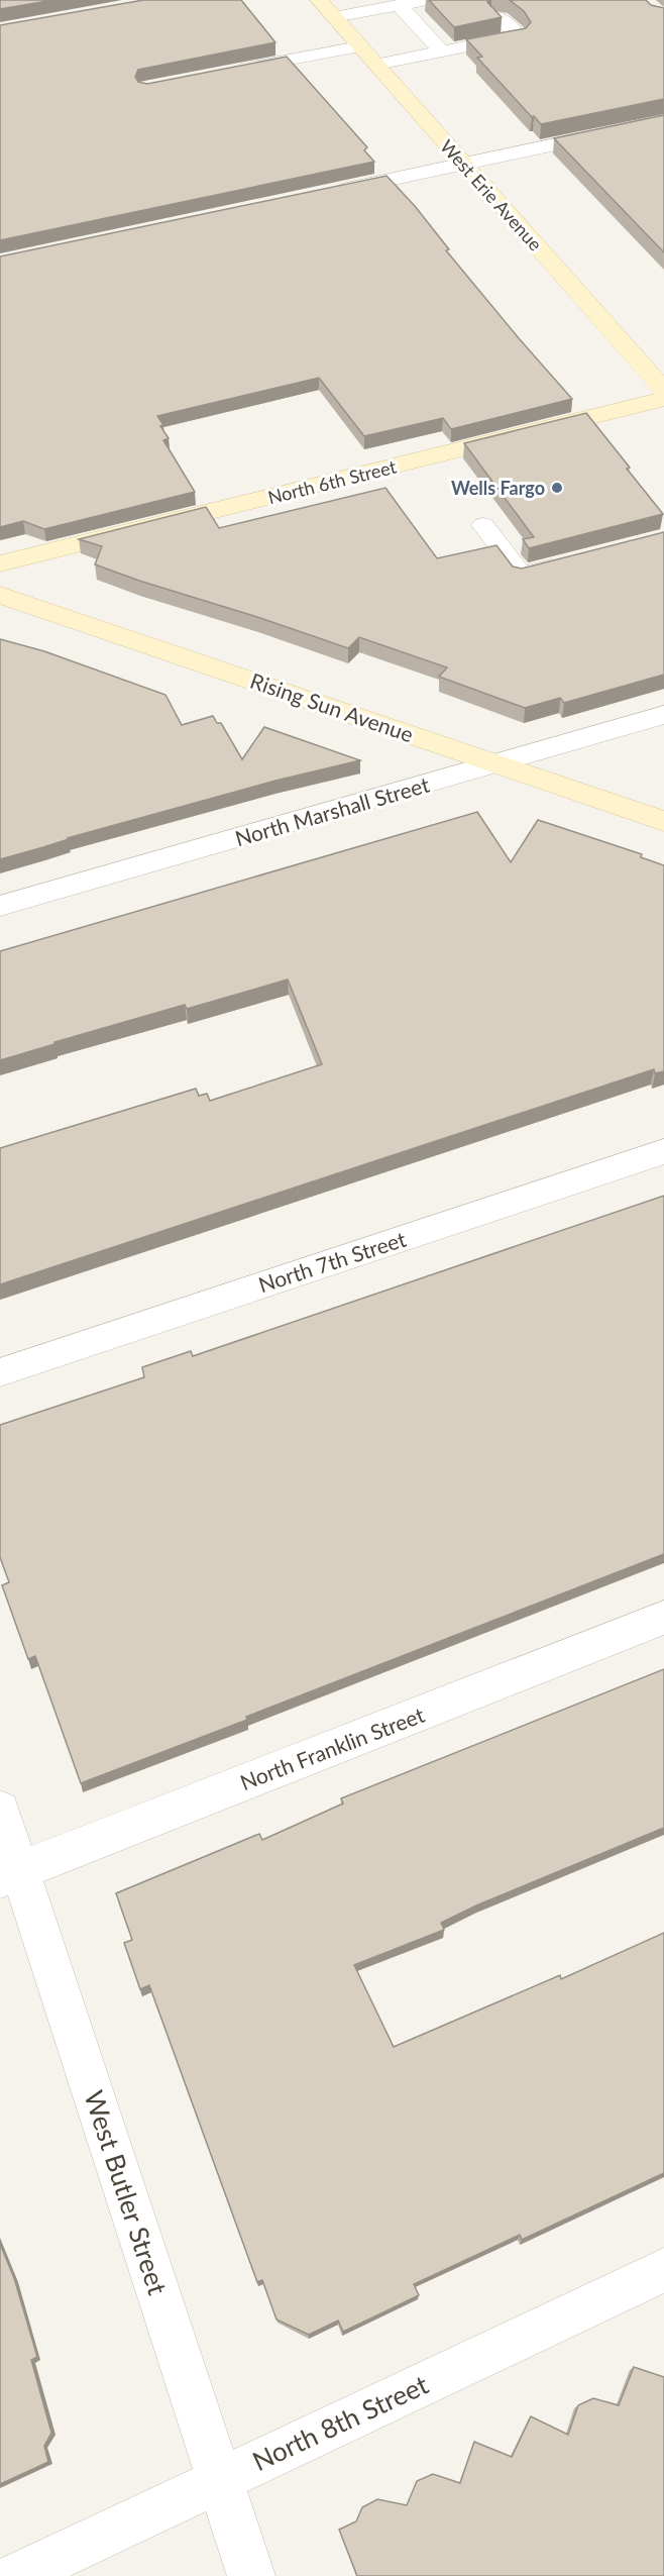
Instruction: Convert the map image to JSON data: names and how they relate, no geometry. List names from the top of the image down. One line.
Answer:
{"streets":{"street":["West Erie Avenue","North 6th Street","Rising Sun Avenue","North Marshall Street","North 7th Street","North Franklin Street","West Butler Street","North 8th Street"]},"crossings":[["Rising Sun Avenue","North Marshall Street"],["North Franklin Street","West Butler Street"],["West Butler Street","North 8th Street"]],"places":["Wells Fargo"]}
